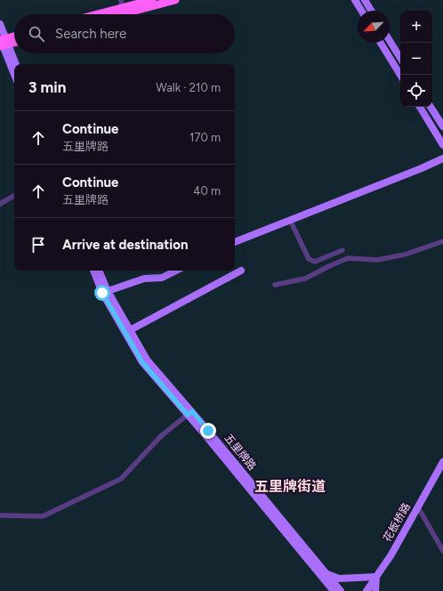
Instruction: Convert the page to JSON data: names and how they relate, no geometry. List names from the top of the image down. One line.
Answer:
{"streets":{"main road":["五里牌路","花板桥路"]},"districts":["五里牌街道"],"north":"bottom left","page":{"map_buttons":["+","−"],"search":"Search here","heading":["3 min","Walk · 210 m"],"list":[["Continue","五里牌路","170 m"],["Continue","五里牌路","40 m"],"Arrive at destination"]}}
